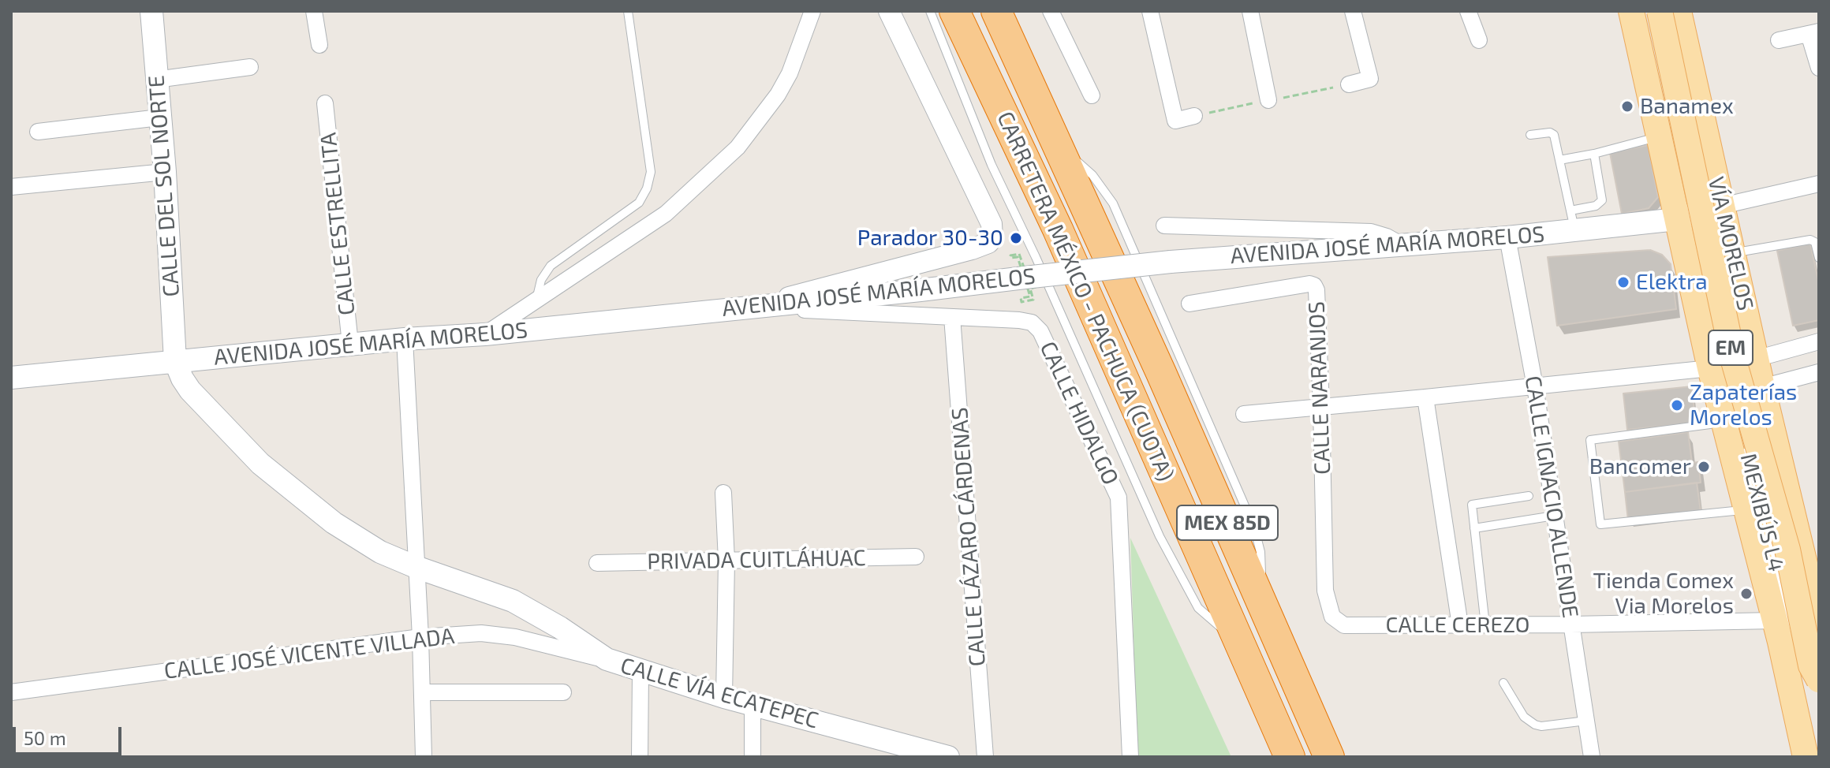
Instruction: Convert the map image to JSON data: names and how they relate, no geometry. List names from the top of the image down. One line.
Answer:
{"streets":{"highway":["CARRETERA MÉXICO - PACHUCA (CUOTA)","MEX 85D"],"main road":["CALLE DEL SOL NORTE","VÍA MORELOS","AVENIDA JOSÉ MARÍA MORELOS","EM","CALLE VÍA ECATEPEC"],"street":["CALLE ESTRELLITA","CALLE NARANJOS","CALLE HIDALGO","CALLE IGNACIO ALLENDE","CALLE LÁZARO CÁRDENAS","PRIVADA CUITLÁHUAC","CALLE CEREZO","CALLE JOSÉ VICENTE VILLADA"],"lane":["MEXIBÚS L4"]},"crossings":[["CALLE DEL SOL NORTE","AVENIDA JOSÉ MARÍA MORELOS"],["CALLE DEL SOL NORTE","CALLE VÍA ECATEPEC"],["CALLE ESTRELLITA","AVENIDA JOSÉ MARÍA MORELOS"],["VÍA MORELOS","AVENIDA JOSÉ MARÍA MORELOS"],["VÍA MORELOS","CALLE CEREZO"],["AVENIDA JOSÉ MARÍA MORELOS","CALLE HIDALGO"],["AVENIDA JOSÉ MARÍA MORELOS","CALLE IGNACIO ALLENDE"],["AVENIDA JOSÉ MARÍA MORELOS","CALLE VÍA ECATEPEC"],["CALLE NARANJOS","CALLE CEREZO"],["CALLE HIDALGO","CALLE LÁZARO CÁRDENAS"],["CALLE IGNACIO ALLENDE","CALLE CEREZO"],["CALLE JOSÉ VICENTE VILLADA","CALLE VÍA ECATEPEC"]],"places":["Banamex","Parador 30-30","Elektra","Zapaterías Morelos","Bancomer","Tienda Comex Via Morelos"],"scale_bar":"50 m"}
